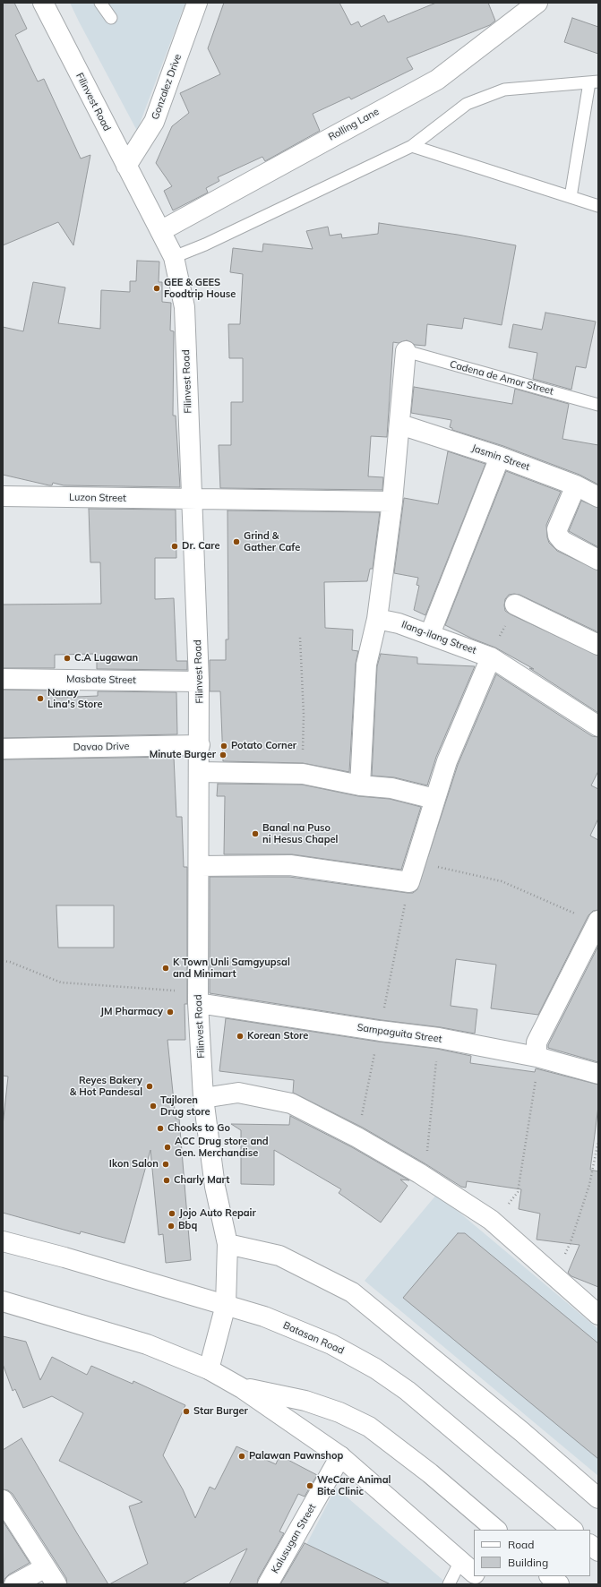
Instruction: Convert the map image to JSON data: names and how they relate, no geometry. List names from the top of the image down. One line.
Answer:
{"streets":{"street":["Gonzalez Drive","Filinvest Road","Rolling Lane","Jasmin Street","Luzon Street","Ilang-ilang Street","Masbate Street","Davao Drive","Sampaguita Street","Batasan Road","Kalusugan Street"],"lane":["Cadena de Amor Street"]},"crossings":[["Gonzalez Drive","Filinvest Road"],["Filinvest Road","Rolling Lane"],["Filinvest Road","Luzon Street"],["Filinvest Road","Masbate Street"],["Filinvest Road","Davao Drive"],["Filinvest Road","Sampaguita Street"],["Filinvest Road","Batasan Road"]],"places":["GEE & GEES Foodtrip House","Grind & Gather Cafe","Dr. Care","C.A Lugawan","Nanay Lina's Store","Potato Corner","Minute Burger","Banal na Puso ni Hesus Chapel","K Town Unli Samgyupsal and Minimart","JM Pharmacy","Korean Store","Reyes Bakery & Hot Pandesal","Tajloren Drug store","Chooks to Go","ACC Drug store and Gen. Merchandise","Ikon Salon","Charly Mart","Jojo Auto Repair","Bbq","Star Burger","Palawan Pawnshop","WeCare Animal Bite Clinic"],"legend":["Road","Building"]}
